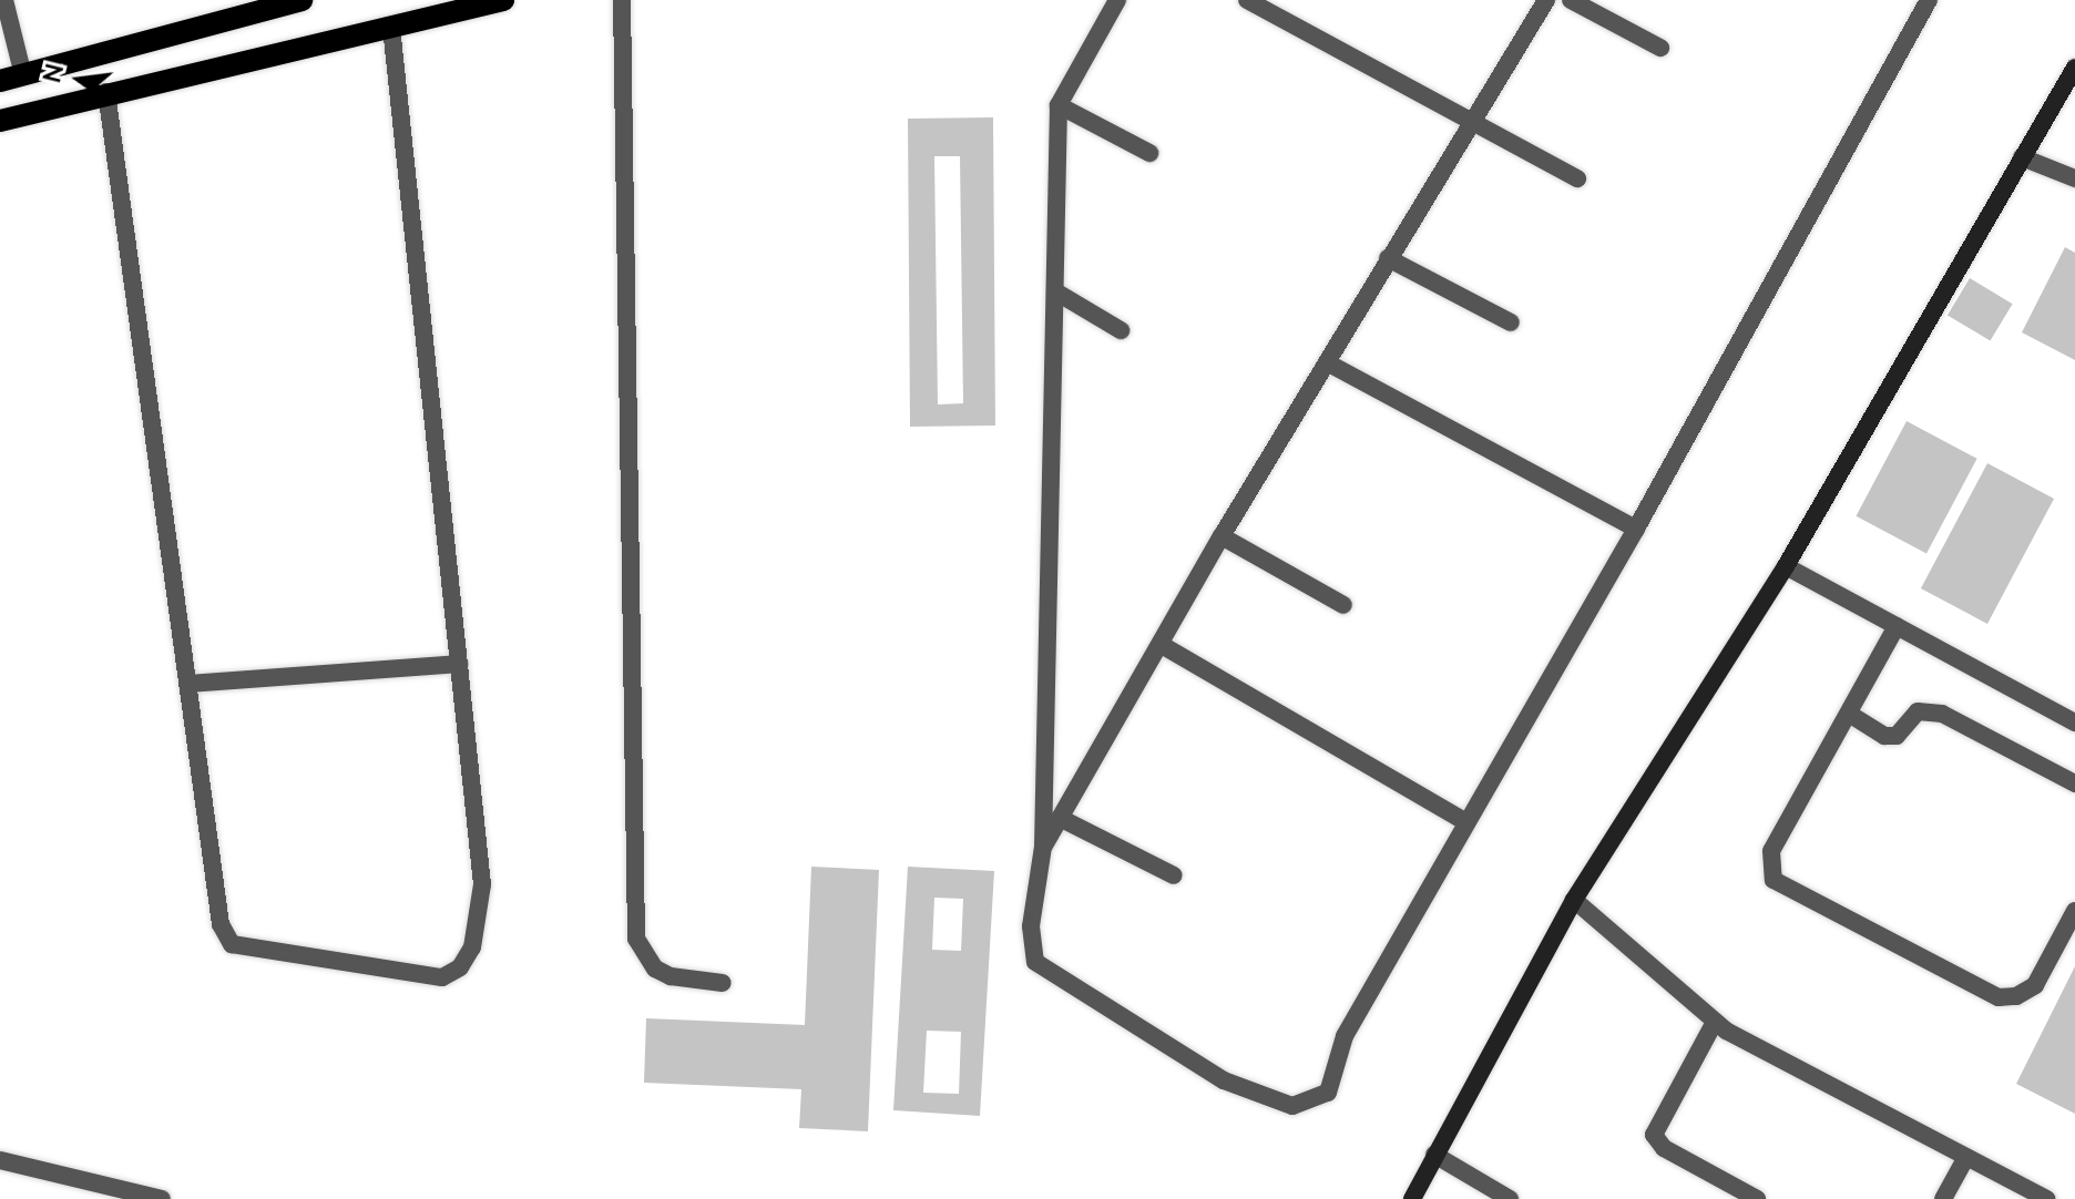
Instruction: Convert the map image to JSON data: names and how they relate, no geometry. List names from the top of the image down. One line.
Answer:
{"north":"left"}
